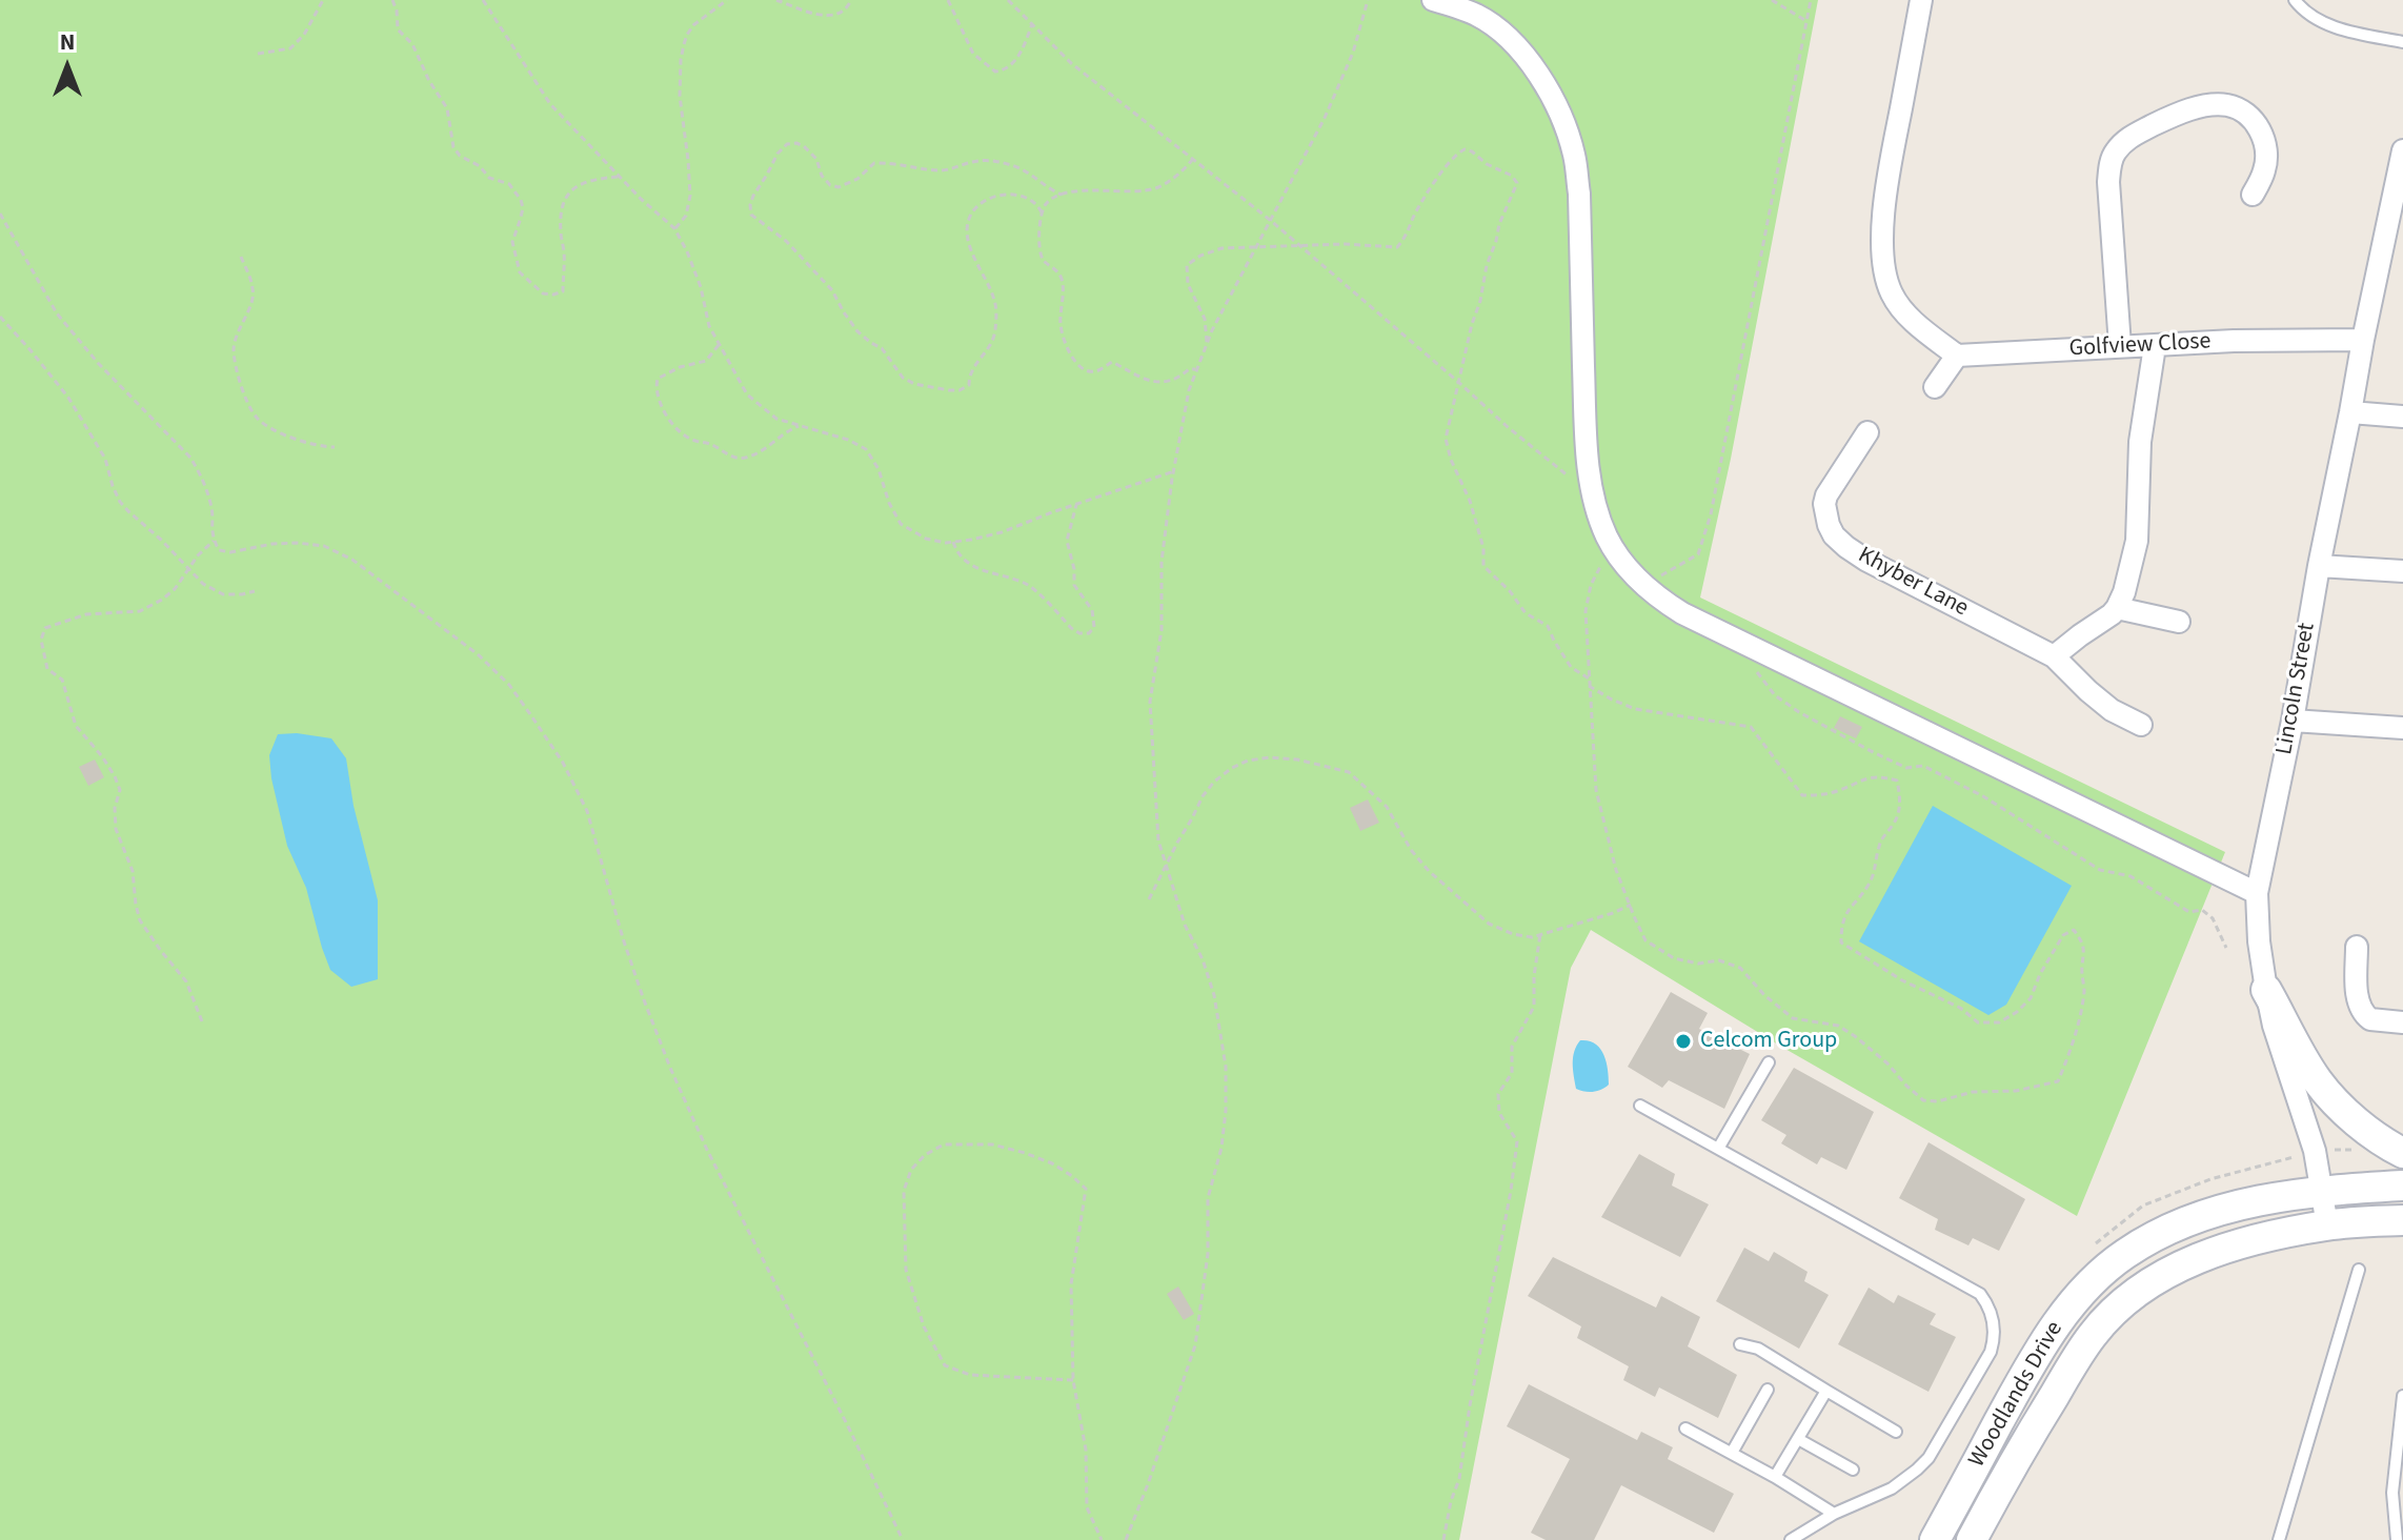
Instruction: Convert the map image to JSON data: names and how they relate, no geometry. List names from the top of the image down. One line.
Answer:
{"streets":{"main road":["Woodlands Drive"],"street":["Golfview Close","Khyber Lane","Lincoln Street"]},"crossings":[["Golfview Close","Lincoln Street"],["Lincoln Street","Woodlands Drive"]],"places":["Celcom Group"],"north":"top"}
